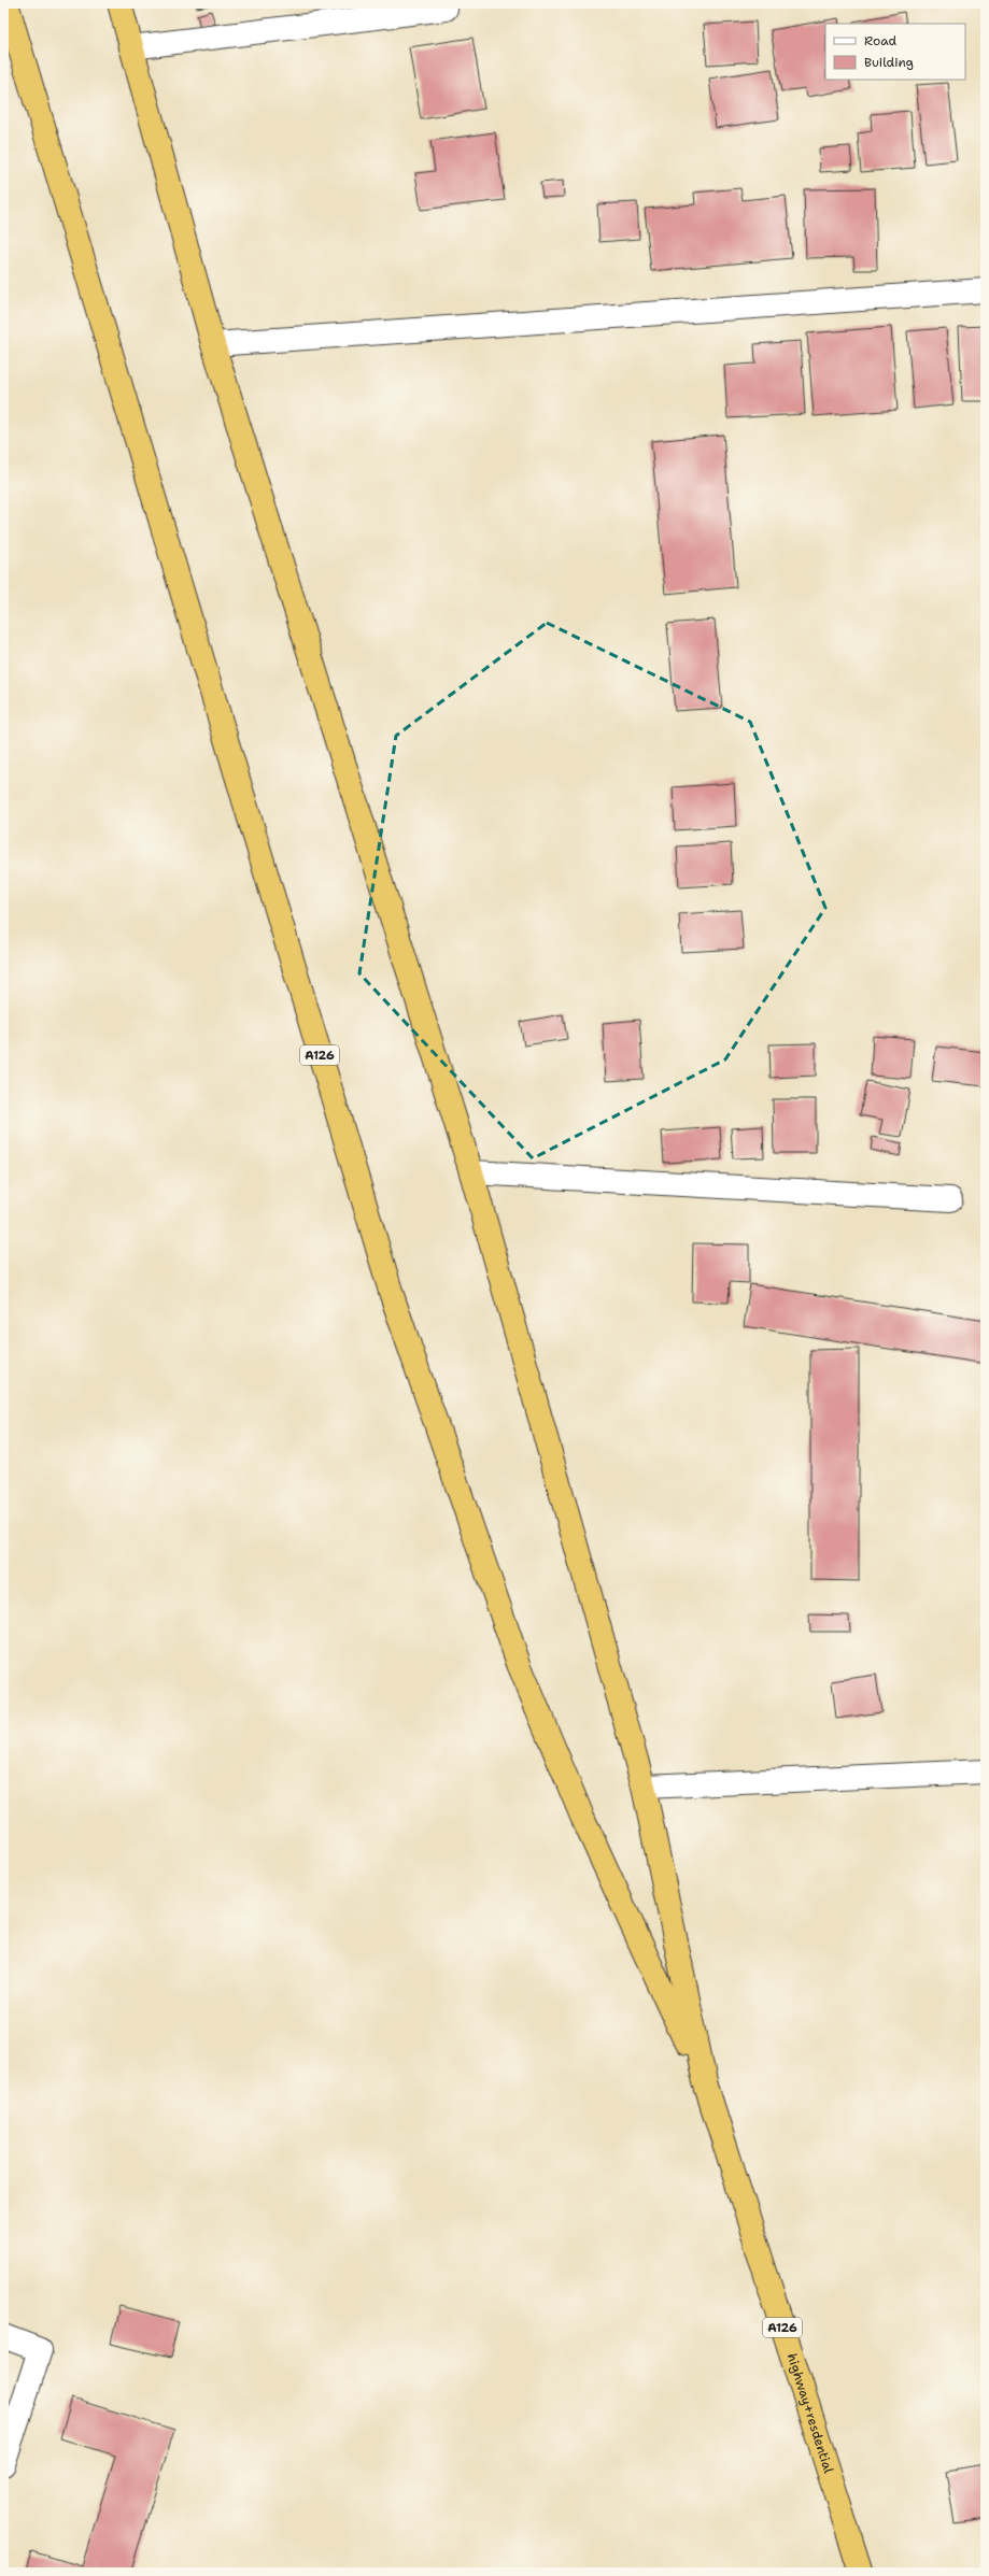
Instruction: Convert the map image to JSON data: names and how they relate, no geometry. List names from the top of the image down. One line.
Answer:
{"streets":{"highway":["A126","highway+resdential"]},"crossings":[["A126","highway+resdential"]],"legend":["Road","Building"]}
